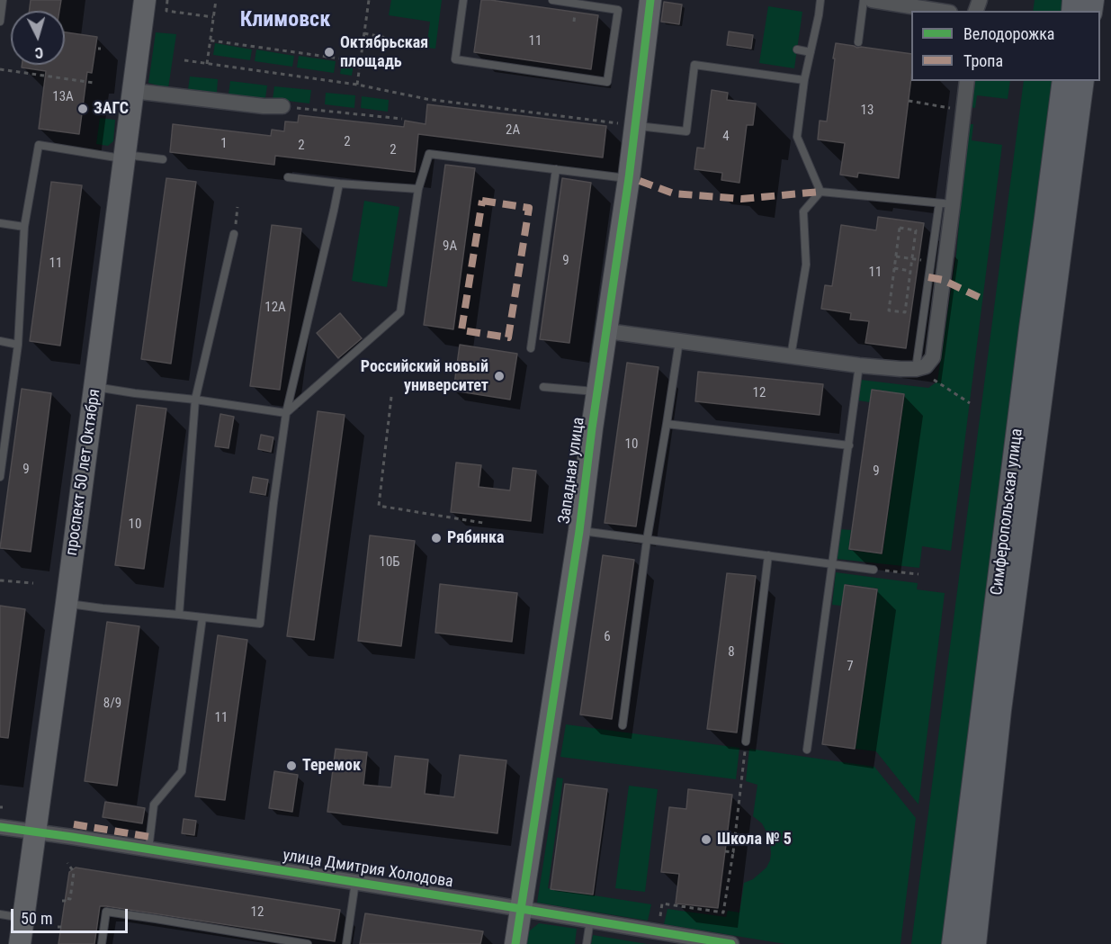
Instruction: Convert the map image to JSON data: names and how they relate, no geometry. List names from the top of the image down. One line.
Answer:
{"streets":{"main road":["Симферопольская улица"],"street":["Западная улица","проспект 50 лет Октября","улица Дмитрия Холодова"]},"crossings":[["Западная улица","улица Дмитрия Холодова"],["проспект 50 лет Октября","улица Дмитрия Холодова"]],"districts":["Климовск"],"places":["Октябрьская площадь","ЗАГС","Российский новый университет","Рябинка","Теремок","Школа № 5"],"house_numbers":["11","13А","13","2А","4","2","1","2","2","9А","9","11","11","12А","12","10","9","9","10","10Б","6","8","7","8/9","11","12"],"legend":["Велодорожка","Тропа"],"scale_bar":"50 m","north":"bottom"}
